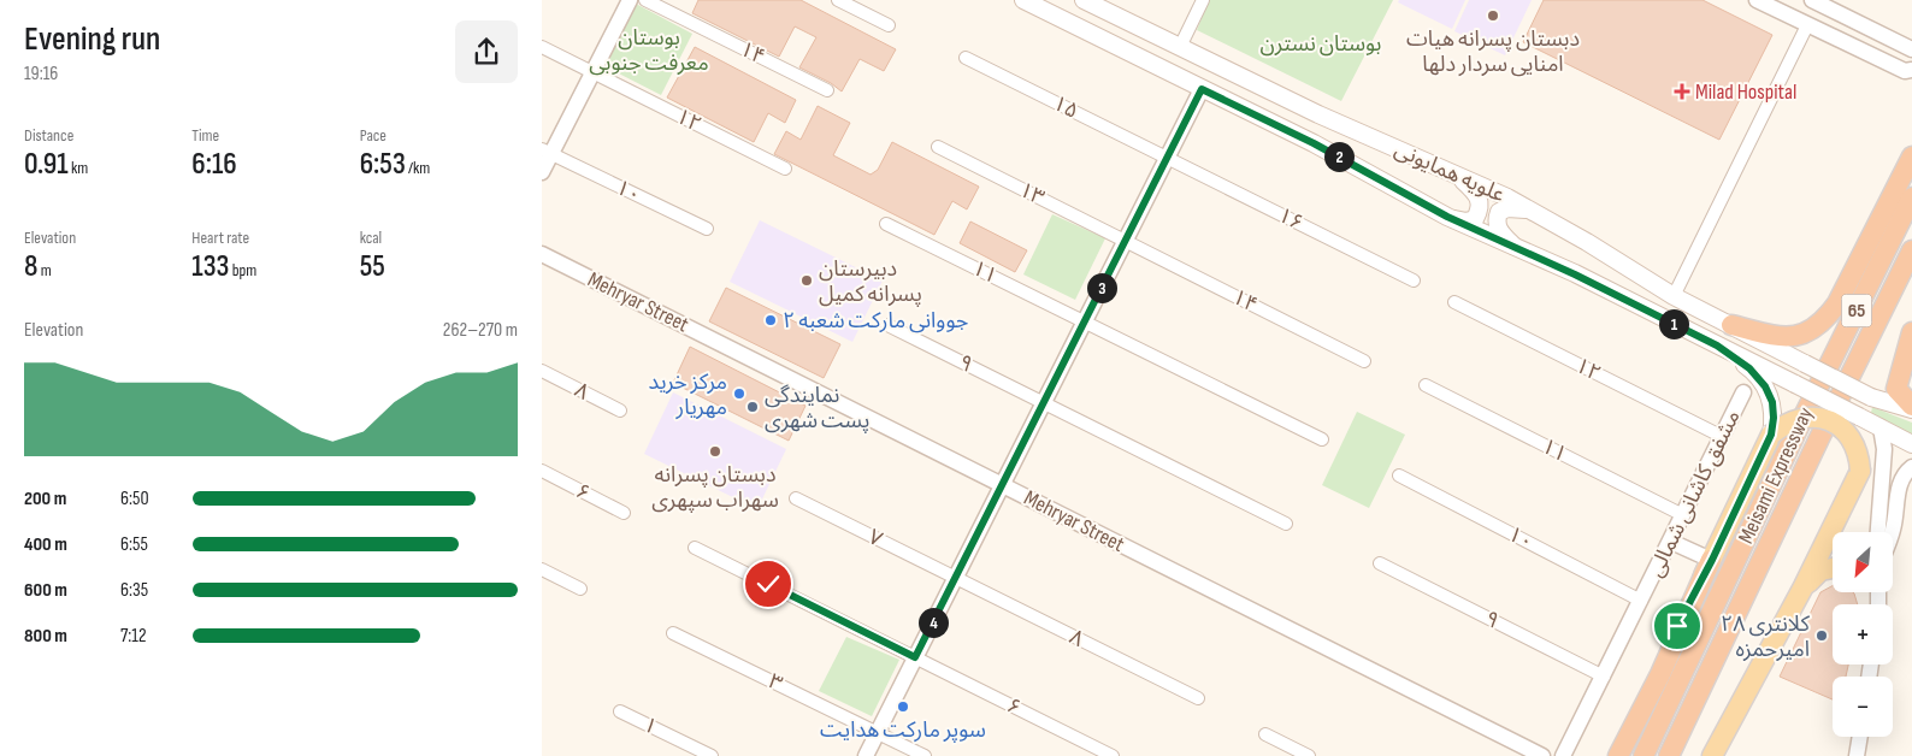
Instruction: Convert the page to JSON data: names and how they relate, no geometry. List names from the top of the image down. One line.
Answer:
{"streets":{"highway":["65","Meisami Expressway"],"main road":["علویه همایونی"],"street":["۱۴","۱۵","۱۲","۱۰","۱۳","۱۶","۱۱","Mehryar Street","۹","۸","۶","مشفق کاشانی شمالی","۷","۳","۱"]},"crossings":[["۱۴","۱۳"],["۱۵","۱۶"],["۱۲","مشفق کاشانی شمالی"],["۱۰","مشفق کاشانی شمالی"],["۱۱","مشفق کاشانی شمالی"],["۹","مشفق کاشانی شمالی"],["۸","۷"]],"parks":["بوستان معرفت جنوبی","بوستان نسترن"],"places":{"other":["دبستان پسرانه هیات امنایی سردار دلها","دبیرستان پسرانه کمیل","جووانی مارکت شعبه ۲","مرکز خرید مهریار","نمایندگی پست شهری","دبستان پسرانه سهراب سپهری","کلانتری ۲۸ امیرحمزه","سوپر مارکت هدایت"],"health":["Milad Hospital"]},"north":"bottom left","page":{"heading":["Evening run","19:16"],"stats":[["Distance","0.91 km"],["Time","6:16"],["Pace","6:53 /km"],["Elevation","8 m"],["Heart rate","133 bpm"],["kcal","55"]],"pins":["2","3","1","4"],"chart":["Elevation","262–270 m"],"list":[{"name":"200 m","note":"6:50"},{"name":"400 m","note":"6:55"},{"name":"600 m","note":"6:35"},{"name":"800 m","note":"7:12"}],"map_buttons":["+","−"]}}
